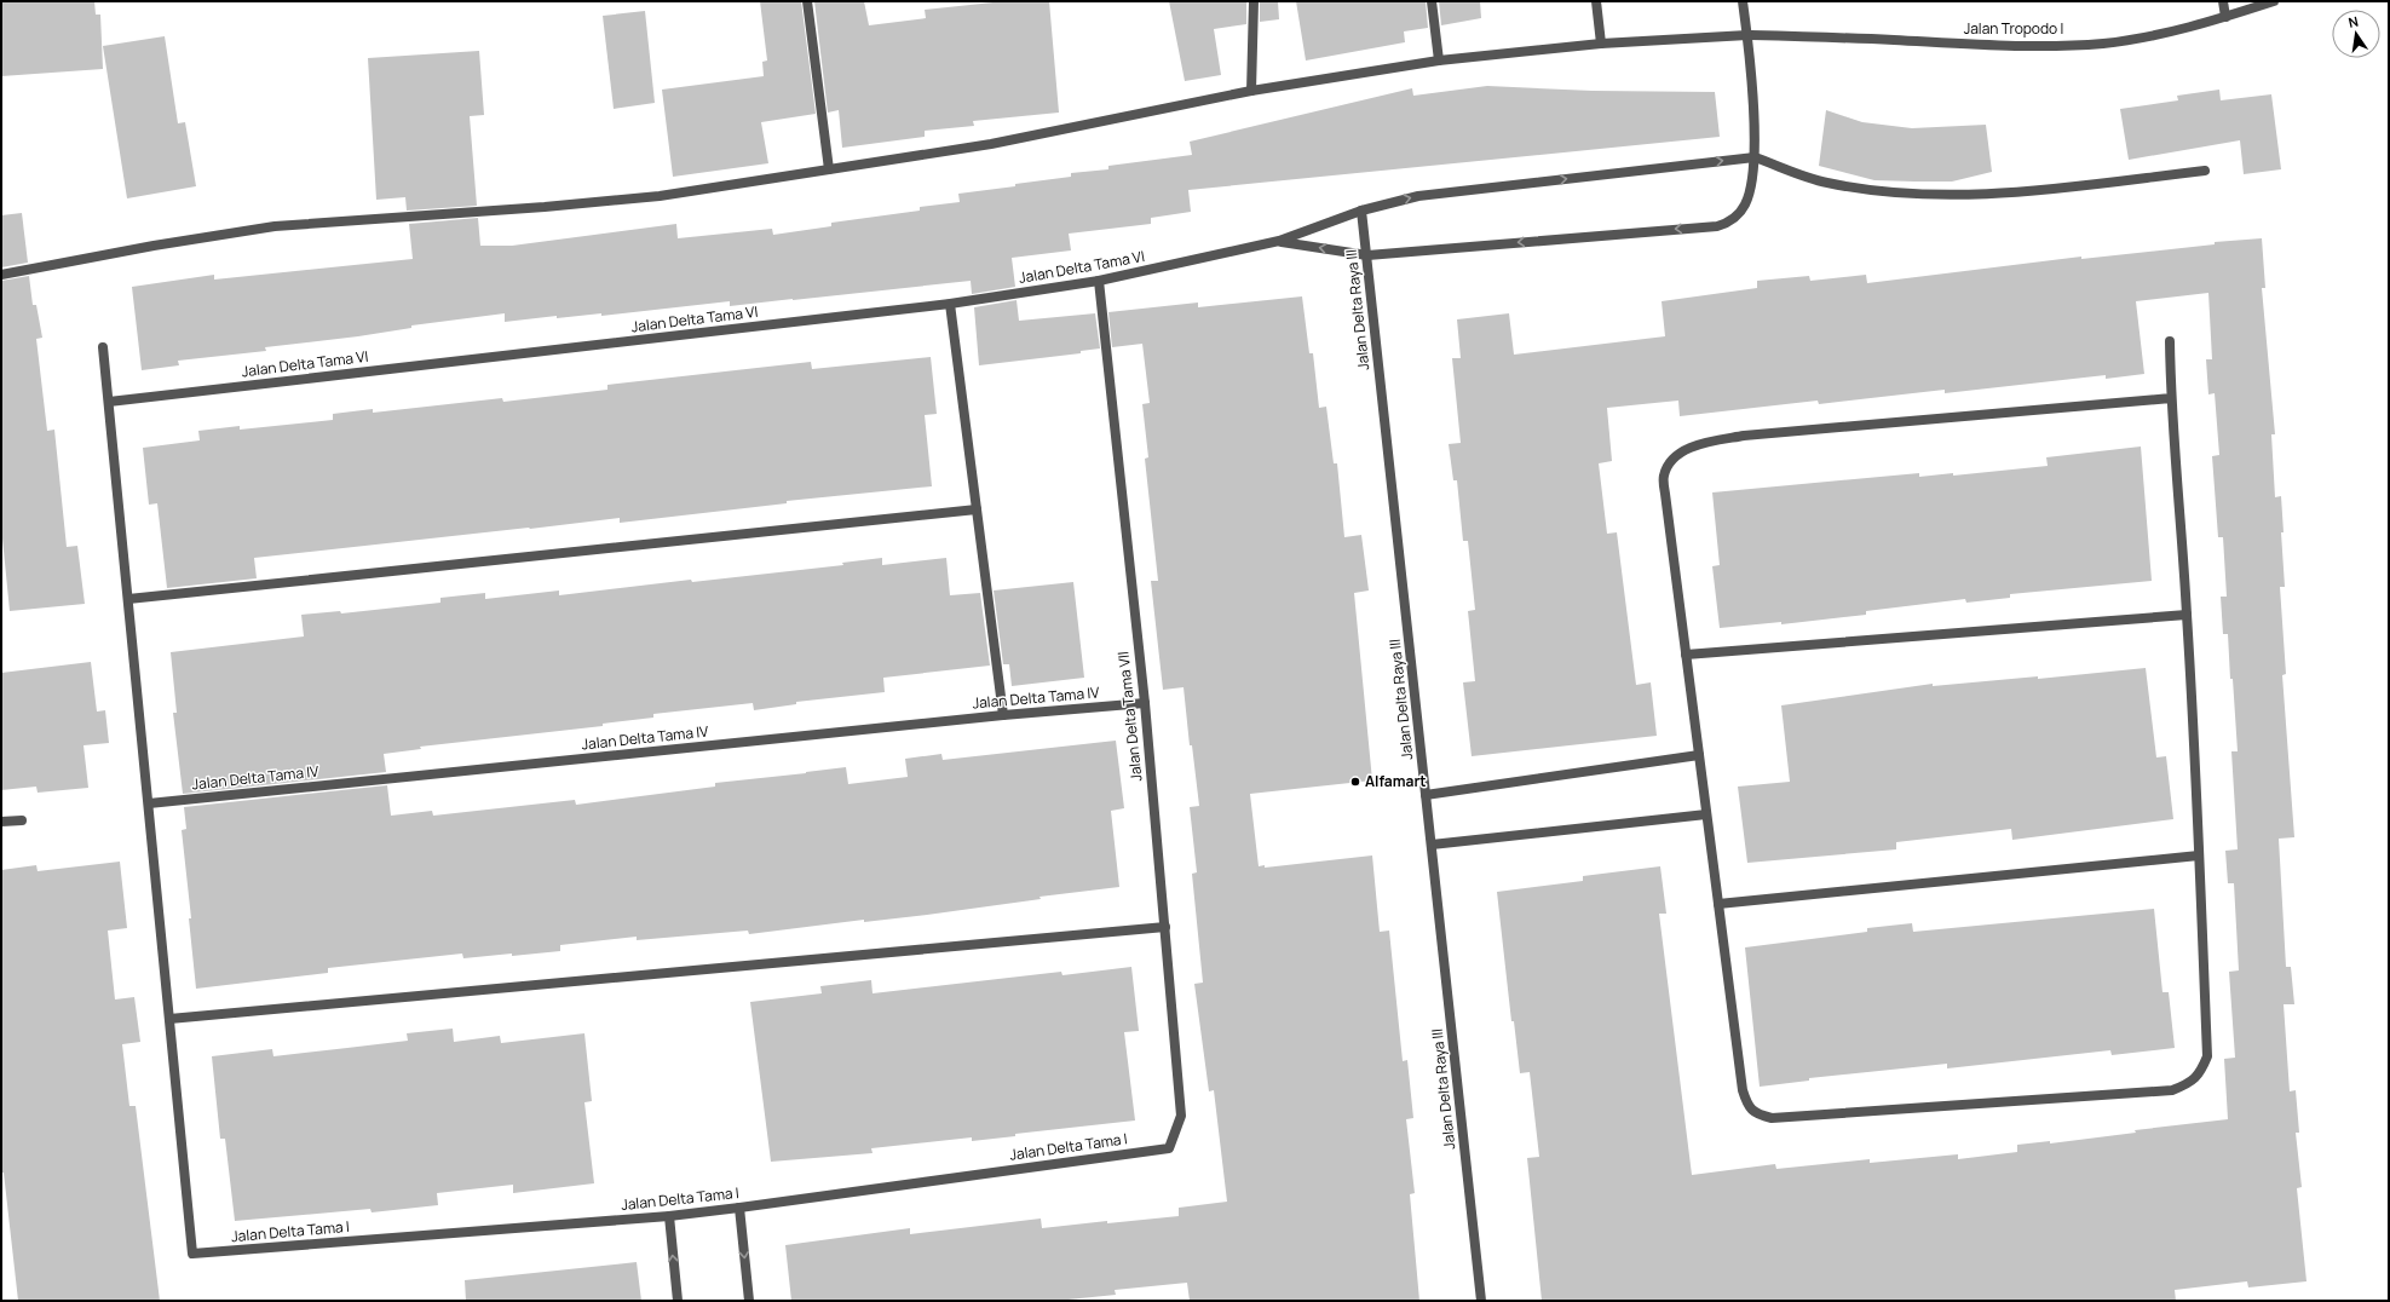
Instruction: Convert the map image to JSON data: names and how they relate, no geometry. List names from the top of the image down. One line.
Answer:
{"streets":{"street":["Jalan Tropodo I","Jalan Delta Tama VI","Jalan Delta Raya III","Jalan Delta Tama IV","Jalan Delta Tama VII","Jalan Delta Tama I"]},"crossings":[["Jalan Tropodo I","Jalan Delta Tama VI"],["Jalan Delta Tama VI","Jalan Delta Raya III"],["Jalan Delta Tama VI","Jalan Delta Tama VII"],["Jalan Delta Tama IV","Jalan Delta Tama VII"],["Jalan Delta Tama VII","Jalan Delta Tama I"]],"places":["Alfamart"],"north":"top"}
